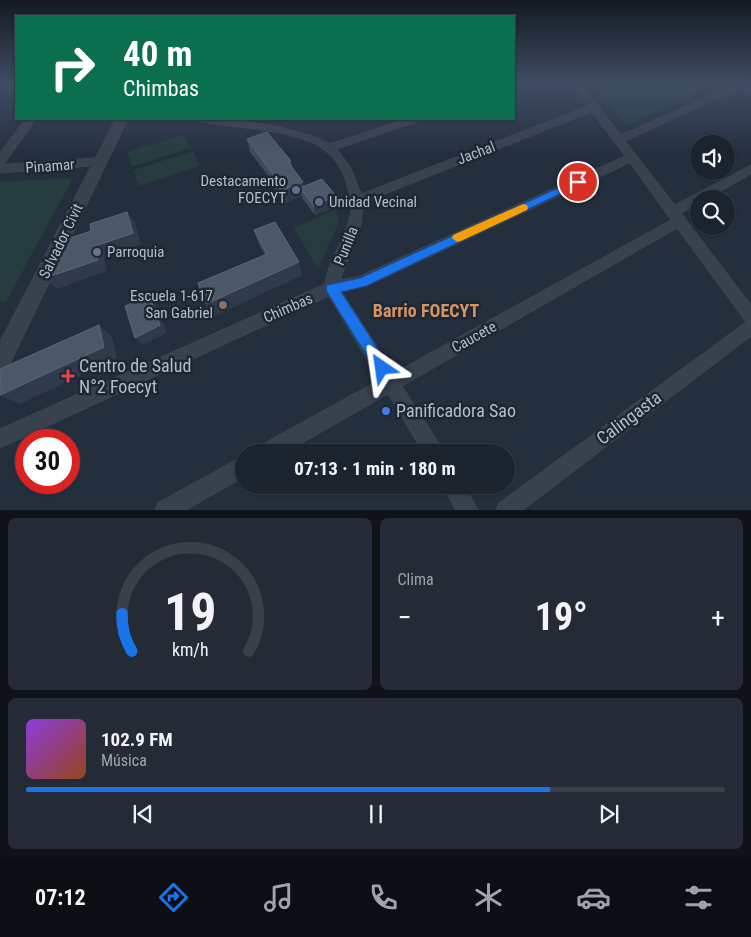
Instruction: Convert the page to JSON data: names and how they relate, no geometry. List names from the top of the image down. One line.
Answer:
{"streets":{"street":["Jachal","Pinamar","Salvador Civit","Punilla","Chimbas","Caucete","Calingasta"]},"crossings":[["Jachal","Punilla"],["Pinamar","Salvador Civit"],["Punilla","Chimbas"]],"districts":["Barrio FOECYT"],"places":{"other":["Destacamento FOECYT","Unidad Vecinal","Parroquia","Escuela 1-617 San Gabriel","Panificadora Sao"],"health":["Centro de Salud N°2 Foecyt"]},"page":{"turn":["40 m","Chimbas"],"limit":"30","trip":"07:13 · 1 min · 180 m","tile":"Clima","heat":["−","19°","+"],"song":["102.9 FM","Música"],"tabs":"07:12","gauge":["19","km/h"]}}
